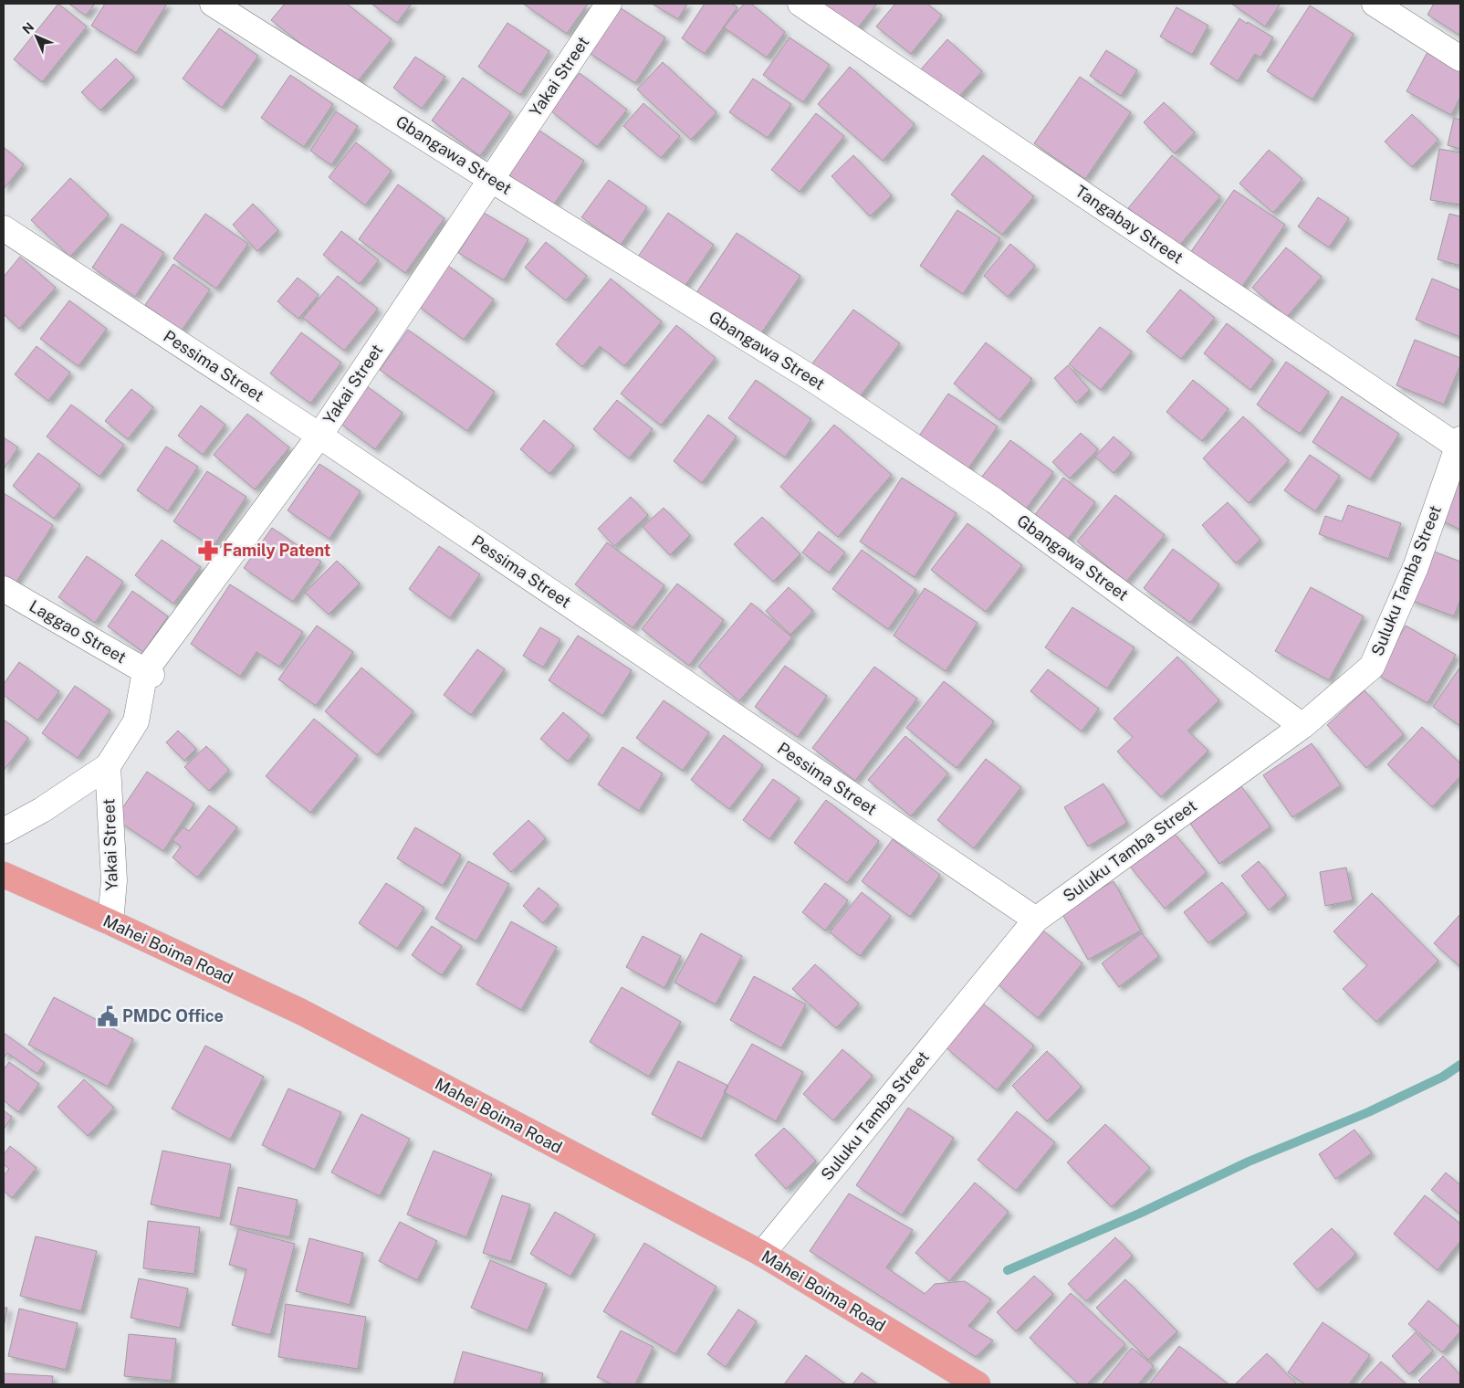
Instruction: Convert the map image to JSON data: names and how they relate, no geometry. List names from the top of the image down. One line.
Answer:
{"streets":{"main road":["Mahei Boima Road"],"street":["Yakai Street","Gbangawa Street","Tangabay Street","Pessima Street","Suluku Tamba Street","Laggao Street"]},"crossings":[["Yakai Street","Gbangawa Street"],["Yakai Street","Pessima Street"],["Yakai Street","Laggao Street"],["Yakai Street","Mahei Boima Road"],["Gbangawa Street","Suluku Tamba Street"],["Tangabay Street","Suluku Tamba Street"],["Pessima Street","Suluku Tamba Street"],["Suluku Tamba Street","Mahei Boima Road"]],"places":{"pharmacy":["Family Patent"],"public building":["PMDC Office"]},"north":"top left"}
